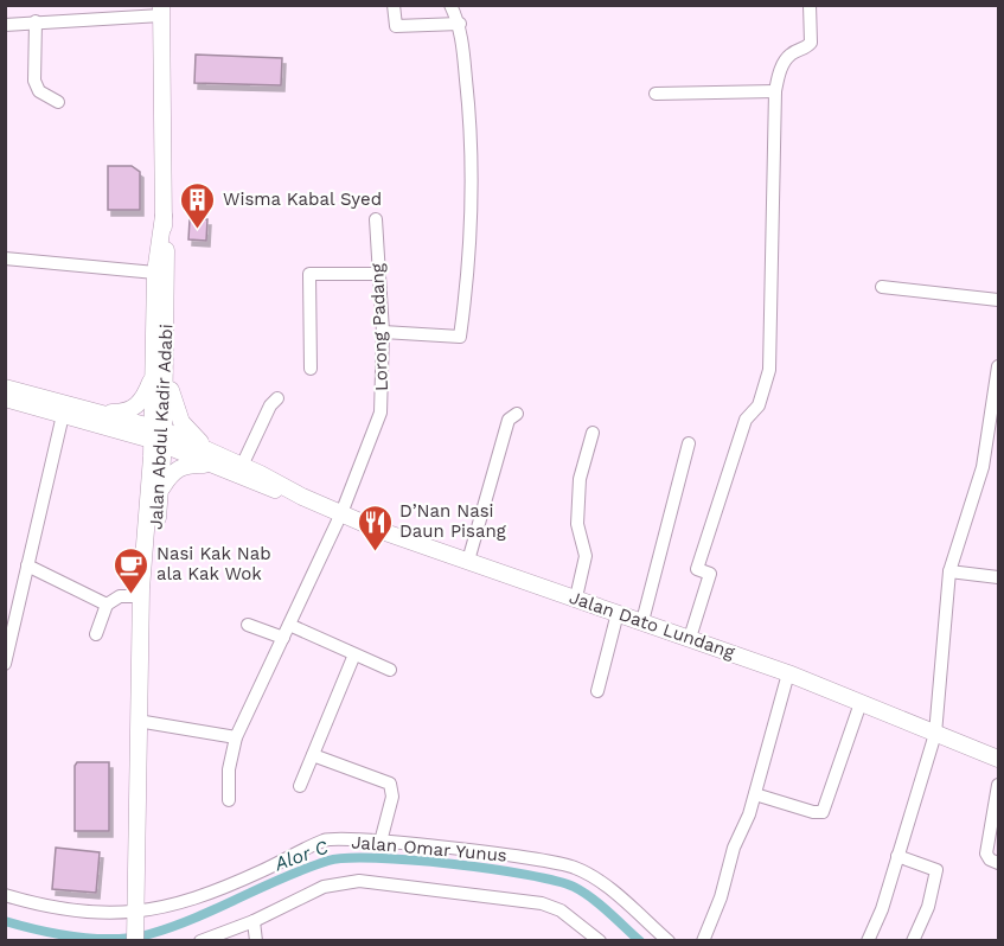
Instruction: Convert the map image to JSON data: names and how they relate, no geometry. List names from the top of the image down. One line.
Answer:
{"streets":{"main road":["Jalan Abdul Kadir Adabi","Jalan Dato Lundang"],"street":["Lorong Padang","Jalan Omar Yunus"]},"crossings":[["Lorong Padang","Jalan Dato Lundang"],["Jalan Abdul Kadir Adabi","Jalan Dato Lundang"],["Jalan Abdul Kadir Adabi","Jalan Omar Yunus"]],"water":["Alor C"],"places":{"building":["Wisma Kabal Syed"],"restaurant":["D’Nan Nasi Daun Pisang"],"cafe":["Nasi Kak Nab ala Kak Wok"]}}
